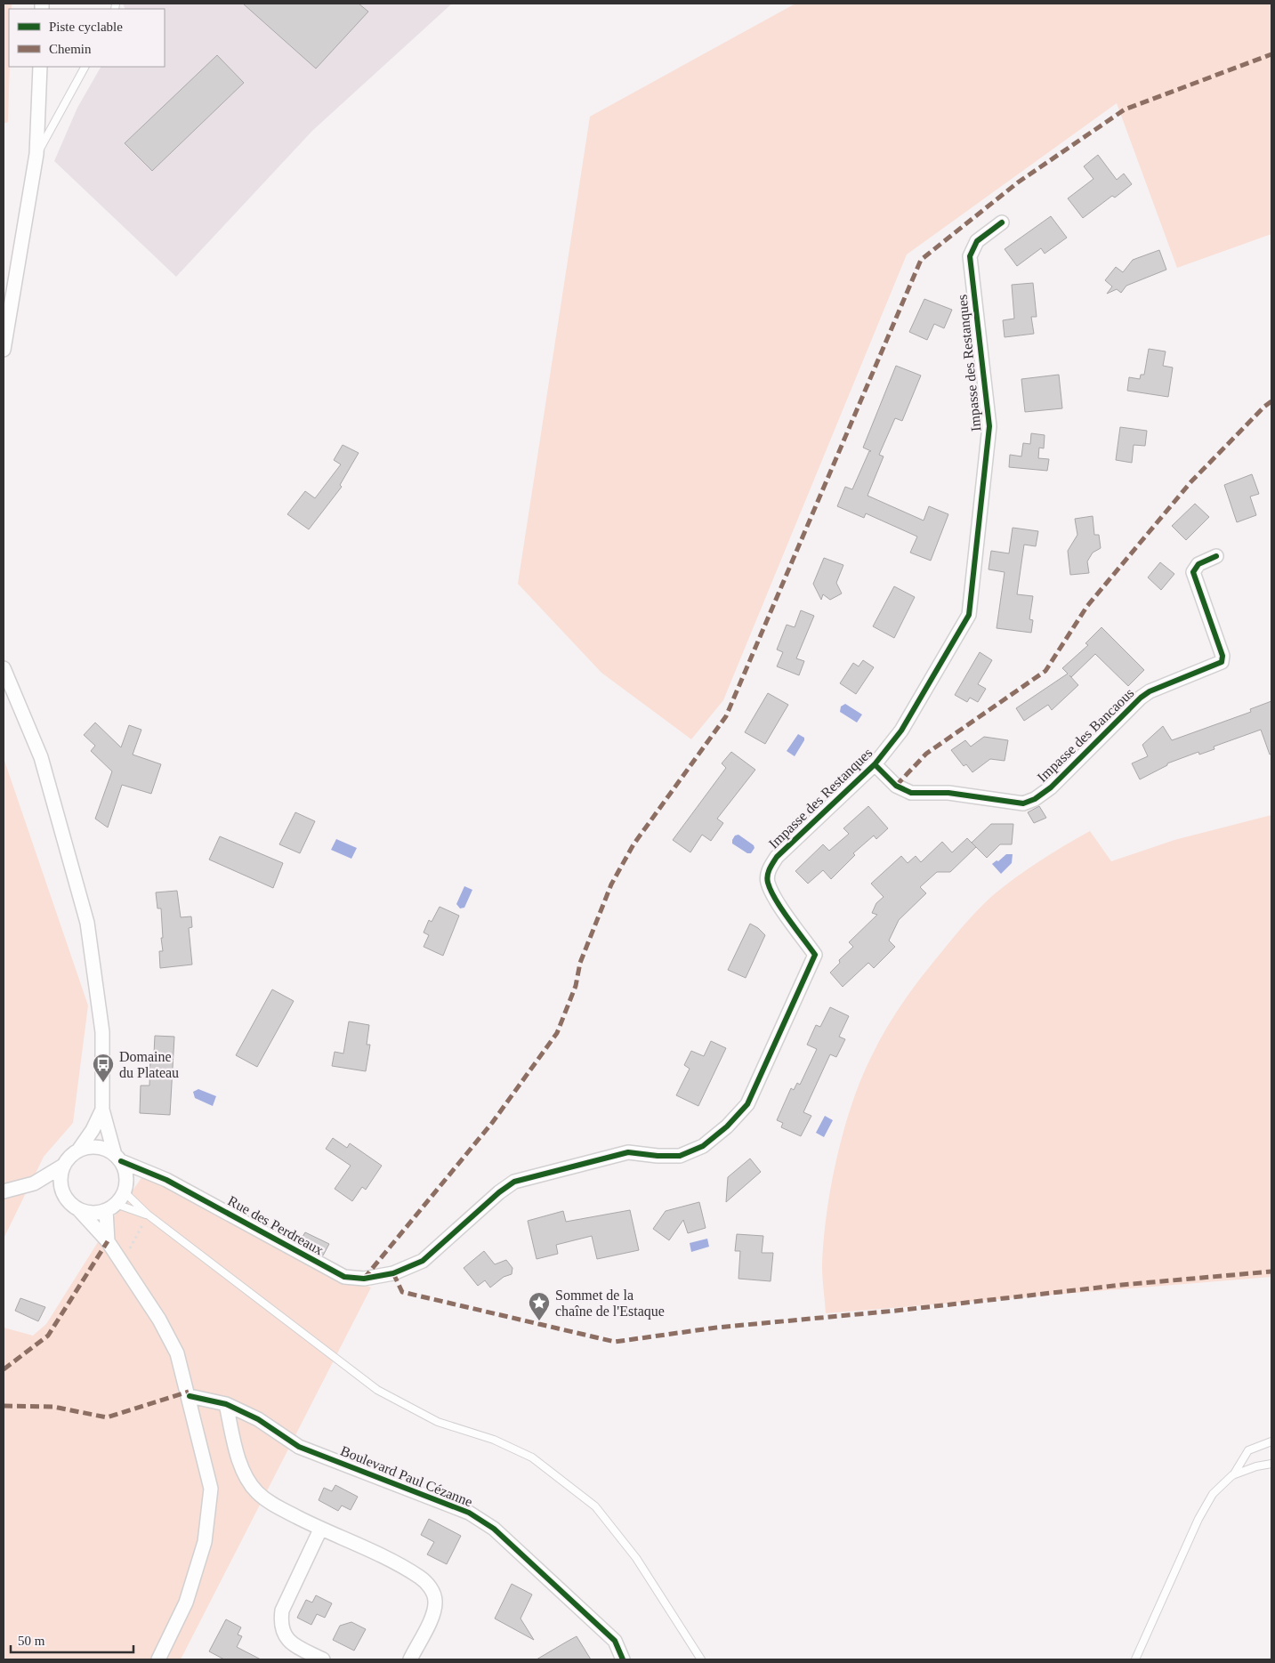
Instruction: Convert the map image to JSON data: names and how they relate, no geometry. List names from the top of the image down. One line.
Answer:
{"streets":{"street":["Impasse des Restanques","Impasse des Bancaous","Rue des Perdreaux","Boulevard Paul Cézanne"]},"crossings":[["Impasse des Restanques","Impasse des Bancaous"],["Impasse des Restanques","Rue des Perdreaux"]],"places":{"bus stop":["Domaine du Plateau"],"place":["Sommet de la chaîne de l'Estaque"]},"legend":["Piste cyclable","Chemin"],"scale_bar":"50 m"}
